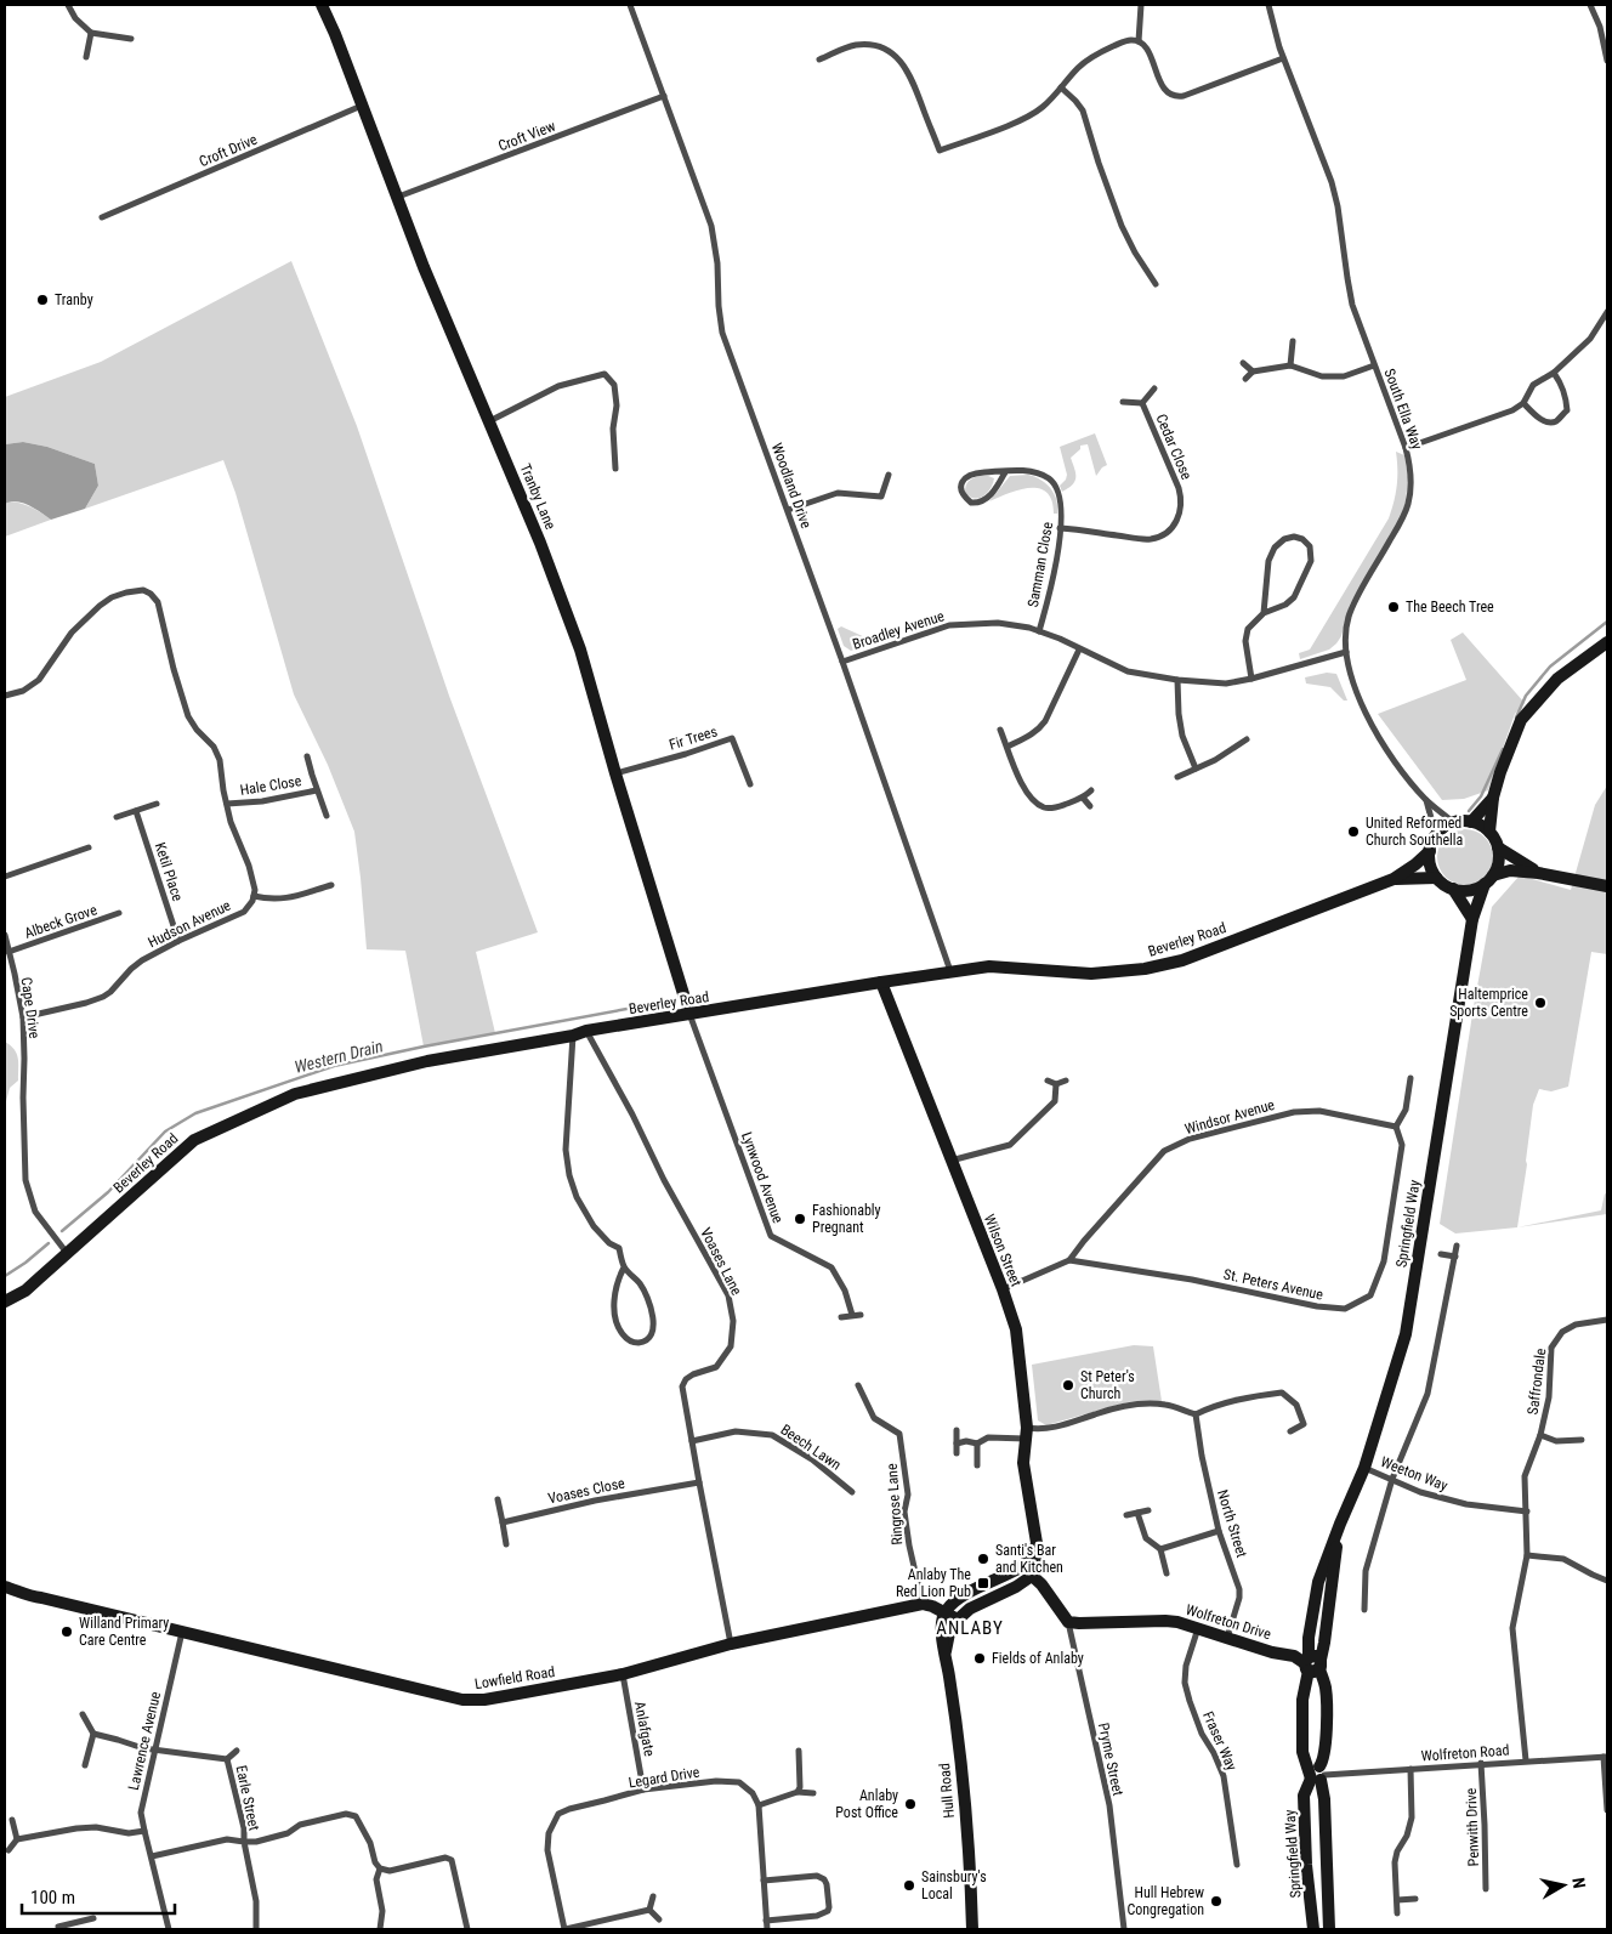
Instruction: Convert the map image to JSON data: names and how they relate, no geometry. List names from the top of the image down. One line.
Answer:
{"streets":{"main road":["Tranby Lane","Beverley Road","Springfield Way","Wilson Street","Wolfreton Drive","Lowfield Road","Hull Road"],"street":["Croft View","Croft Drive","South Ella Way","Cedar Close","Woodland Drive","Samman Close","Broadley Avenue","Fir Trees","Hale Close","Ketil Place","Albeck Grove","Hudson Avenue","Cape Drive","Windsor Avenue","Lynwood Avenue","Voases Lane","St. Peters Avenue","Saffrondale","Beech Lawn","Weeton Way","Voases Close","Ringrose Lane","North Street","Anlafgate","Lawrence Avenue","Fraser Way","Wolfreton Road","Pryme Street","Legard Drive","Earle Street","Penwith Drive"]},"crossings":[["Croft View","Woodland Drive"],["Croft View","Tranby Lane"],["Croft Drive","Tranby Lane"],["South Ella Way","Broadley Avenue"],["South Ella Way","Beverley Road"],["South Ella Way","Springfield Way"],["Cedar Close","Samman Close"],["Woodland Drive","Broadley Avenue"],["Woodland Drive","Beverley Road"],["Tranby Lane","Fir Trees"],["Tranby Lane","Beverley Road"],["Tranby Lane","Lynwood Avenue"],["Samman Close","Broadley Avenue"],["Ketil Place","Hudson Avenue"],["Albeck Grove","Cape Drive"],["Hudson Avenue","Cape Drive"],["Beverley Road","Cape Drive"],["Beverley Road","Lynwood Avenue"],["Beverley Road","Springfield Way"],["Beverley Road","Wilson Street"],["Beverley Road","Voases Lane"],["Windsor Avenue","Wilson Street"],["Windsor Avenue","St. Peters Avenue"],["Springfield Way","Weeton Way"],["Springfield Way","Wolfreton Drive"],["Springfield Way","Wolfreton Road"],["Voases Lane","Beech Lawn"],["Voases Lane","Voases Close"],["Voases Lane","Lowfield Road"],["Saffrondale","Weeton Way"],["Saffrondale","Wolfreton Road"],["Ringrose Lane","Lowfield Road"],["North Street","Wolfreton Drive"],["Wolfreton Drive","Fraser Way"],["Wolfreton Drive","Pryme Street"],["Lowfield Road","Anlafgate"],["Lowfield Road","Lawrence Avenue"],["Anlafgate","Legard Drive"],["Lawrence Avenue","Earle Street"],["Wolfreton Road","Penwith Drive"]],"districts":["ANLABY"],"water":["Western Drain"],"places":{"other":["Tranby","The Beech Tree","United Reformed Church Southella","Haltemprice Sports Centre","Fashionably Pregnant","St Peter's Church","Santi's Bar and Kitchen","Willand Primary Care Centre","Fields of Anlaby","Anlaby Post Office","Sainsbury's Local","Hull Hebrew Congregation"],"transit":["Anlaby The Red Lion Pub"]},"scale_bar":"100 m","north":"right"}
